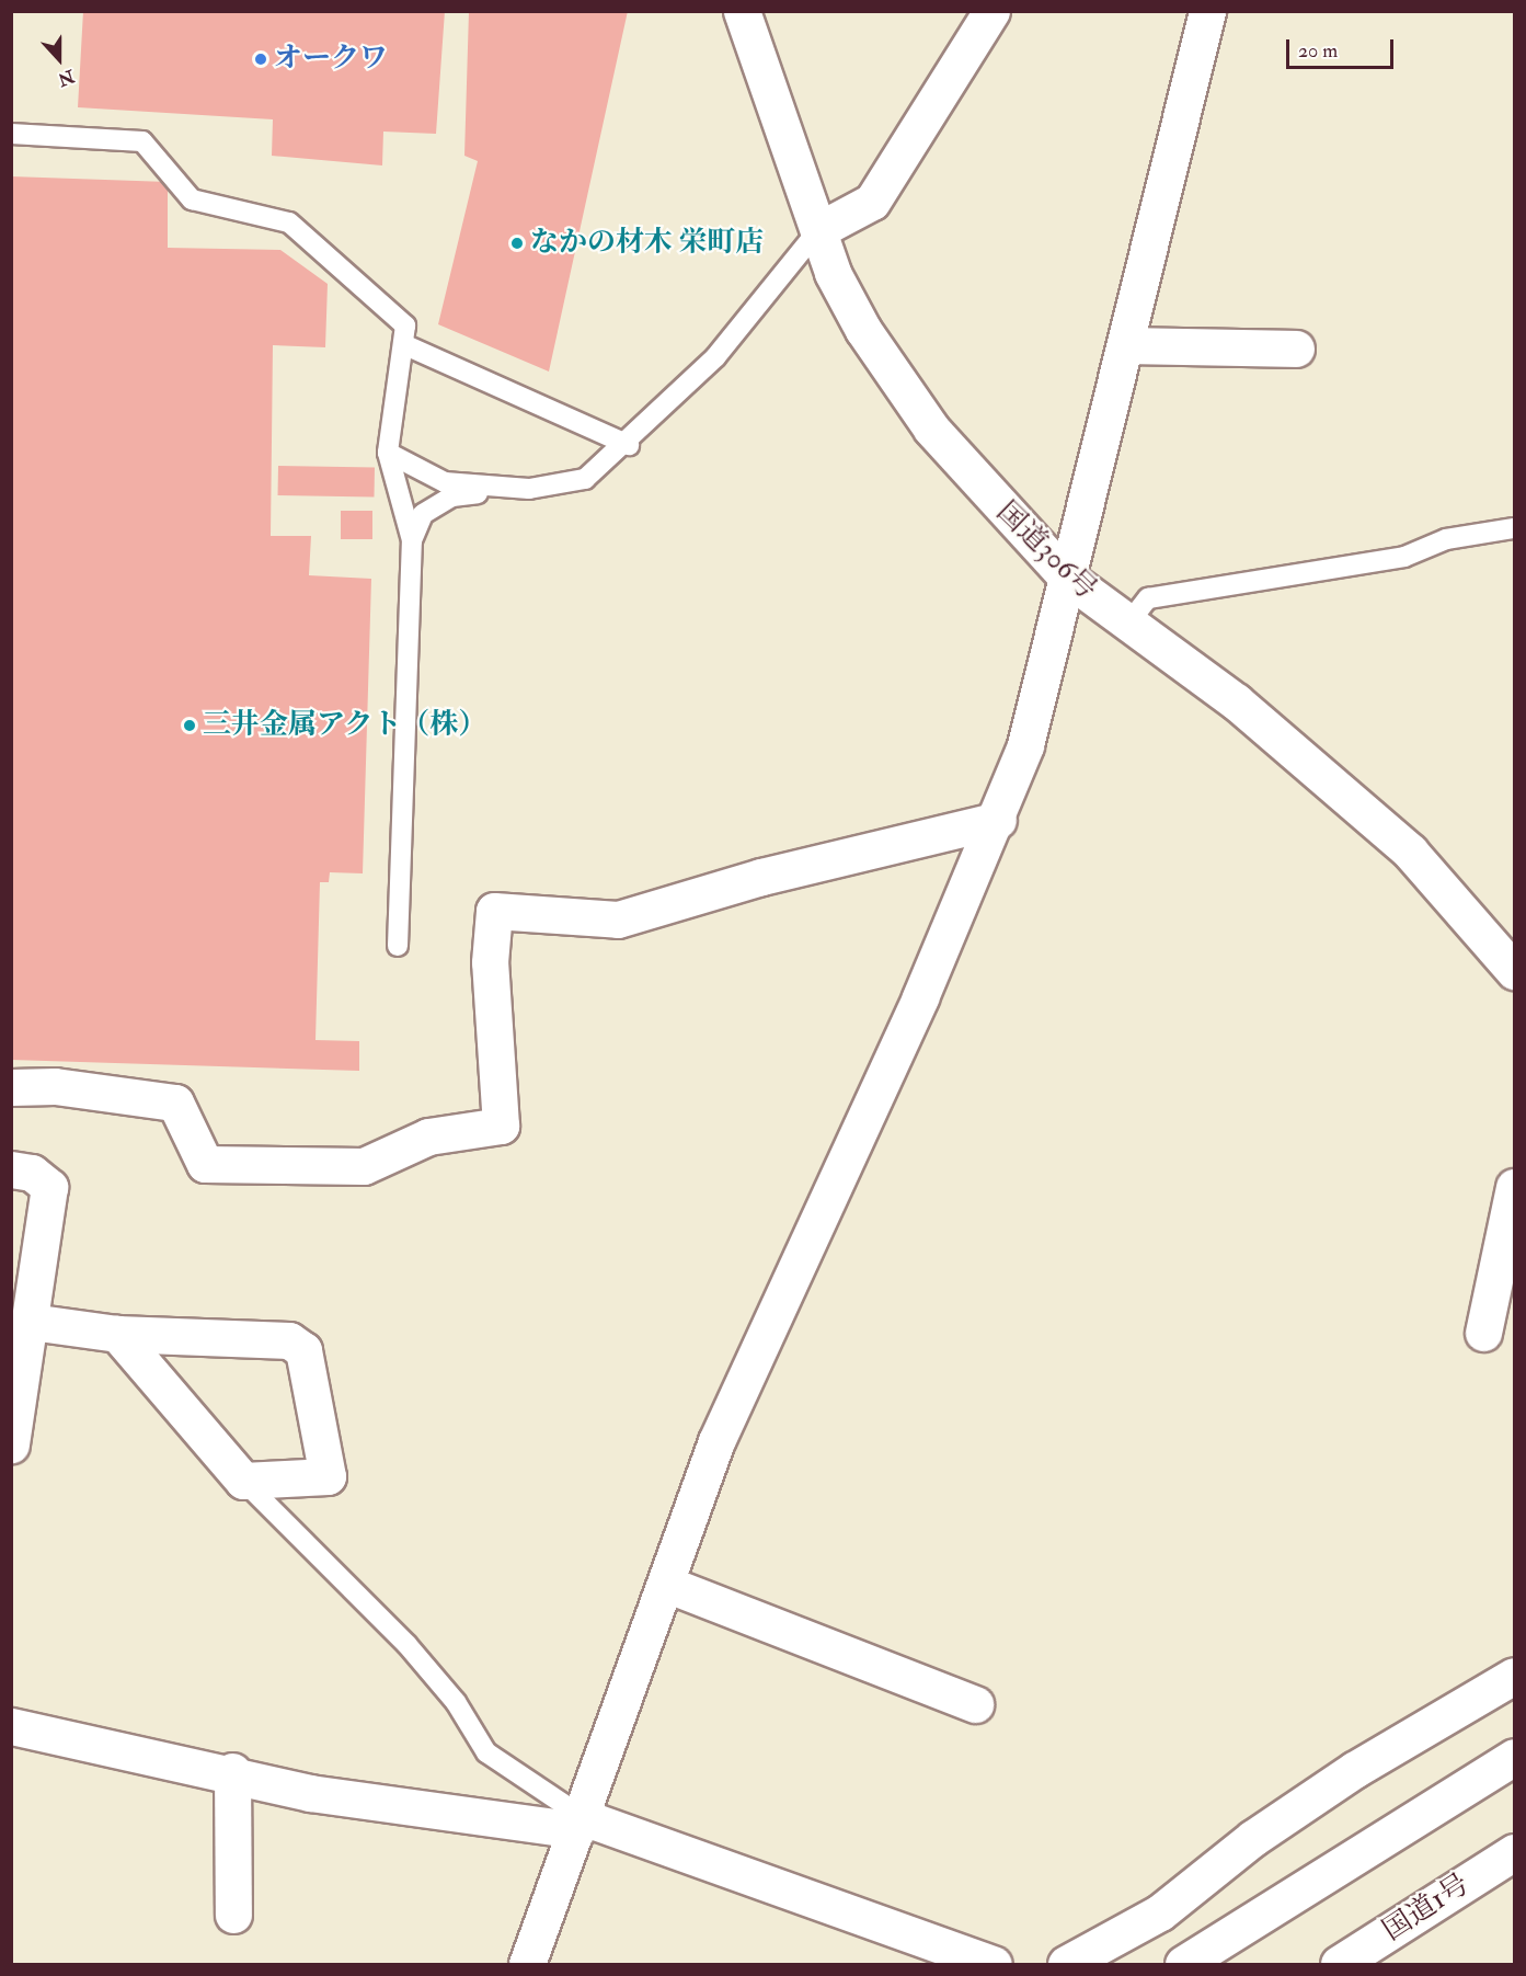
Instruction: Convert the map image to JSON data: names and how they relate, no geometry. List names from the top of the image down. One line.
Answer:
{"streets":{"main road":["国道306号","国道1号"]},"places":["オークワ","なかの材木 栄町店","三井金属アクト（株）"],"scale_bar":"20 m","north":"bottom"}
